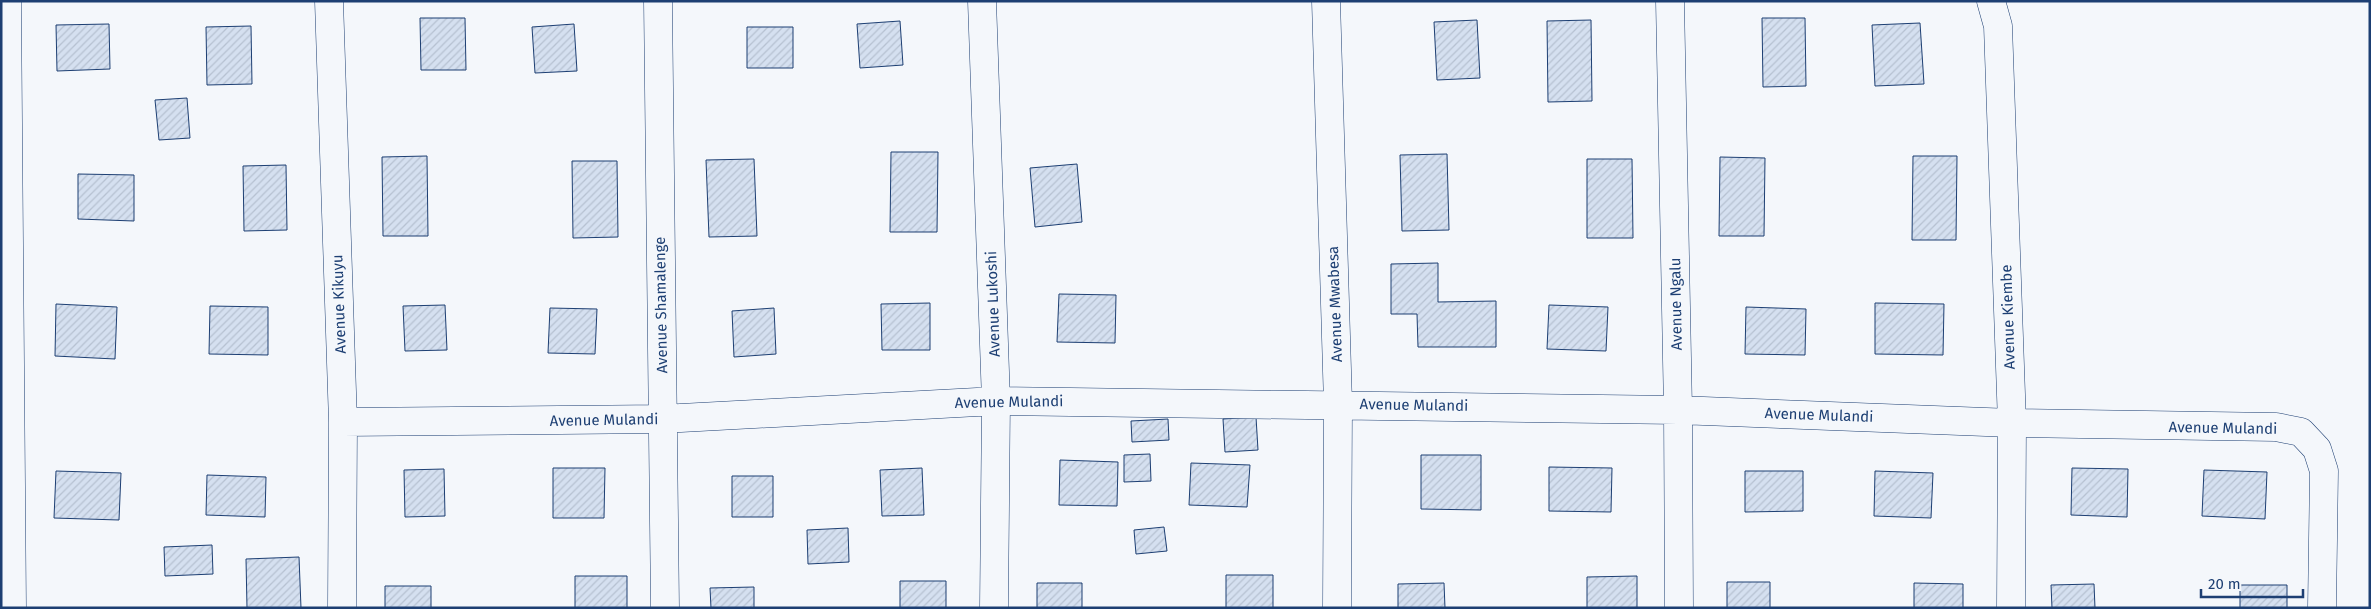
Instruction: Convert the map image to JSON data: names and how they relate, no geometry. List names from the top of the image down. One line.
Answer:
{"streets":{"street":["Avenue Kikuyu","Avenue Lukoshi","Avenue Mwabesa","Avenue Ngalu","Avenue Shamalenge","Avenue Kiembe","Avenue Mulandi"]},"crossings":[["Avenue Kikuyu","Avenue Mulandi"],["Avenue Lukoshi","Avenue Mulandi"],["Avenue Mwabesa","Avenue Mulandi"],["Avenue Ngalu","Avenue Mulandi"],["Avenue Shamalenge","Avenue Mulandi"],["Avenue Kiembe","Avenue Mulandi"]],"scale_bar":"20 m"}
